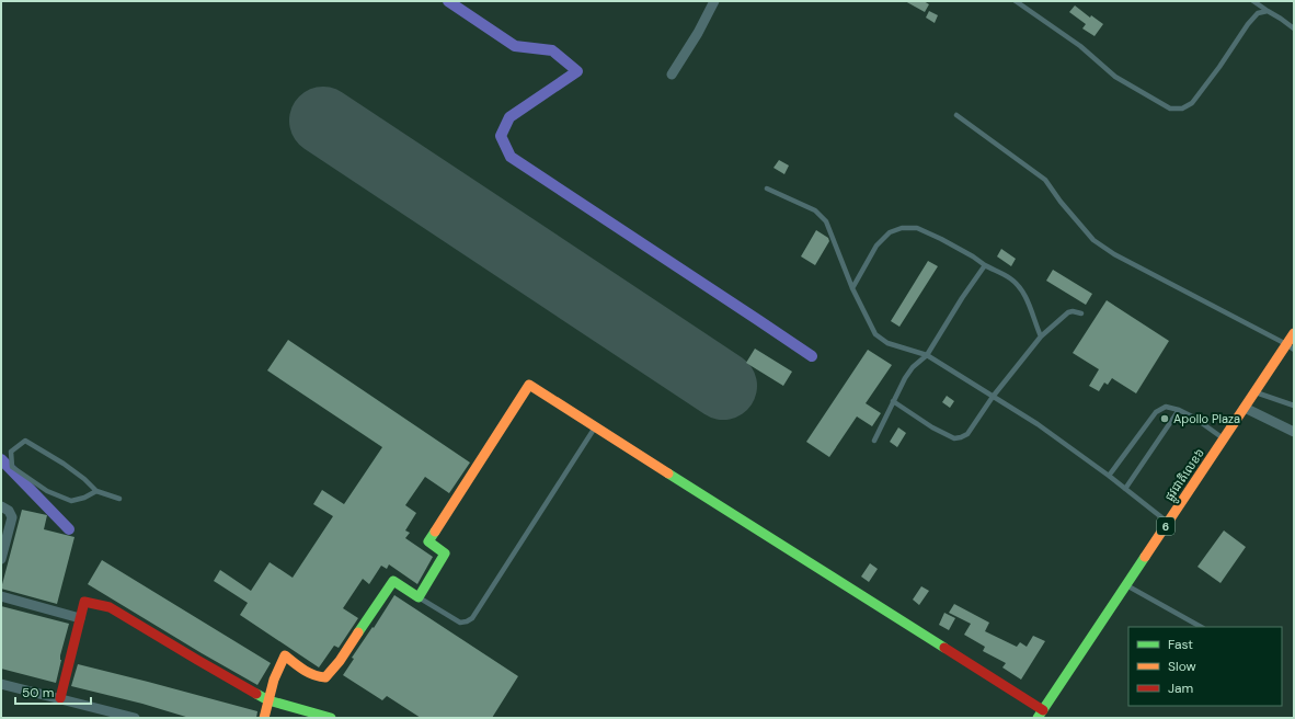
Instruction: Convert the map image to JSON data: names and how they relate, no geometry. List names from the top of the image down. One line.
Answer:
{"streets":{"main road":["ផ្លូវជាតិលេខ៦","6"]},"places":["Apollo Plaza"],"legend":["Fast","Slow","Jam"],"scale_bar":"50 m"}
